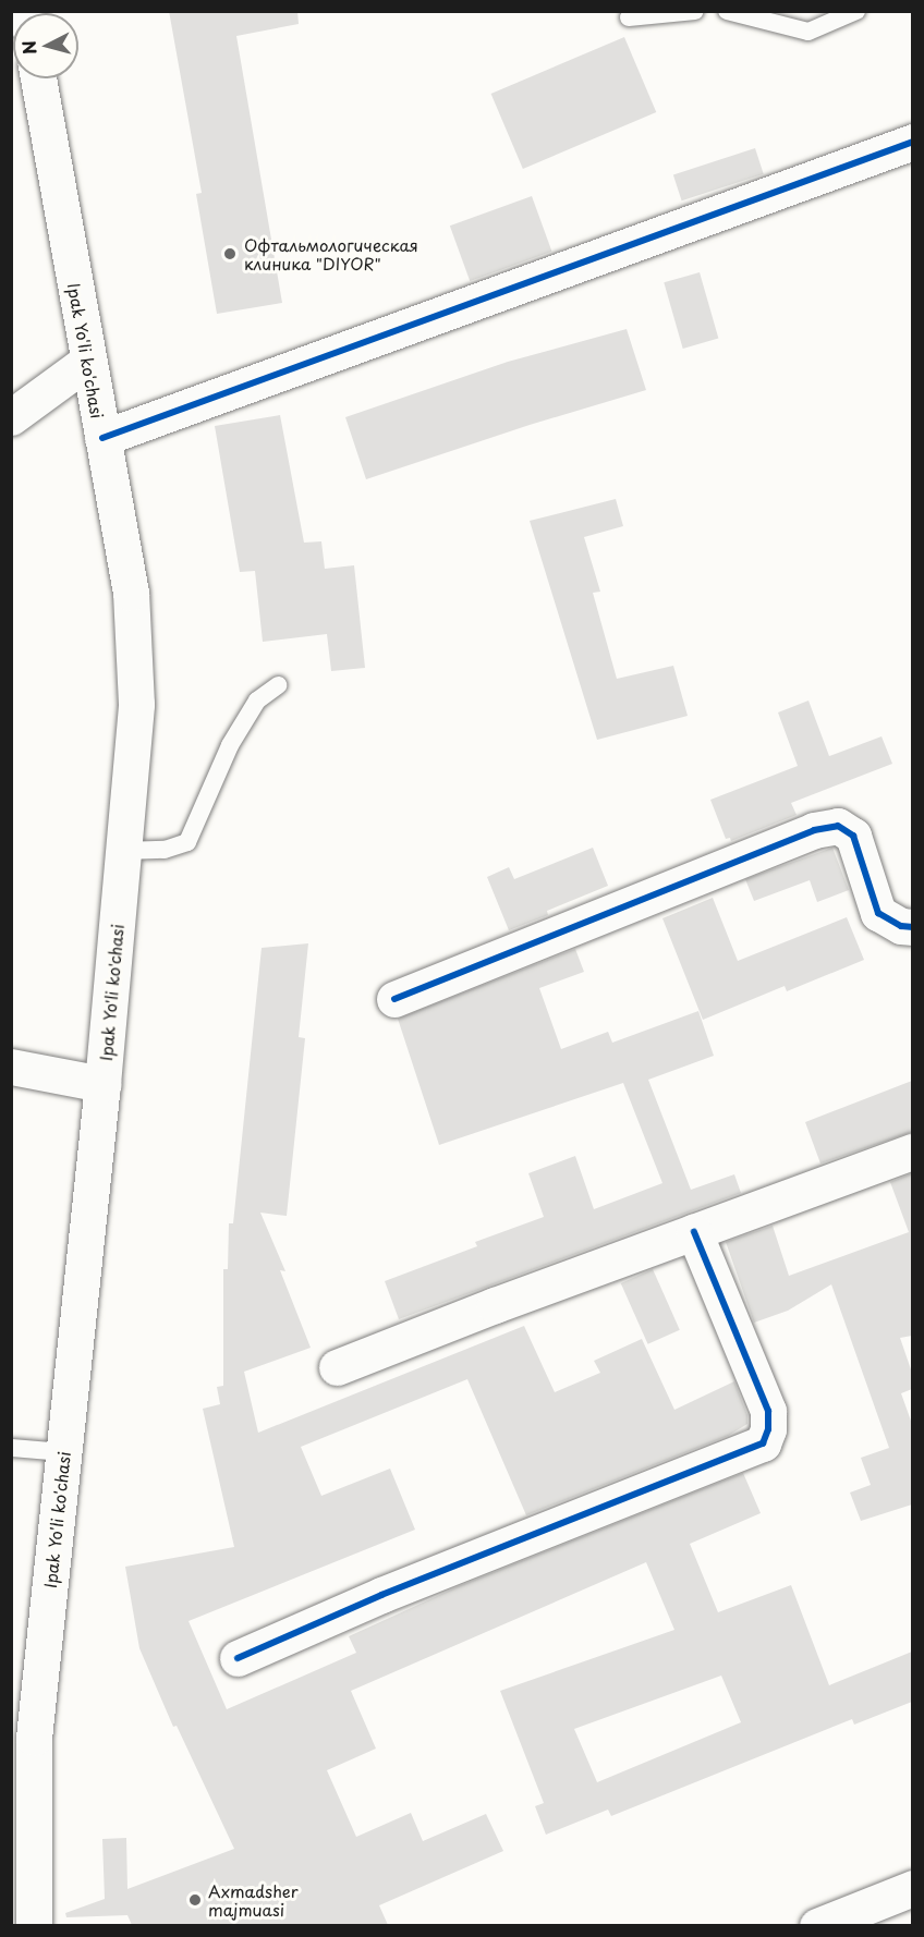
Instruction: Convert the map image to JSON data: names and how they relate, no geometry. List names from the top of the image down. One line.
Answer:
{"streets":{"street":["Ipak Yo'li ko'chasi"]},"places":["Офтальмологическая клиника \"DIYOR\"","Axmadsher majmuasi"],"north":"left"}
